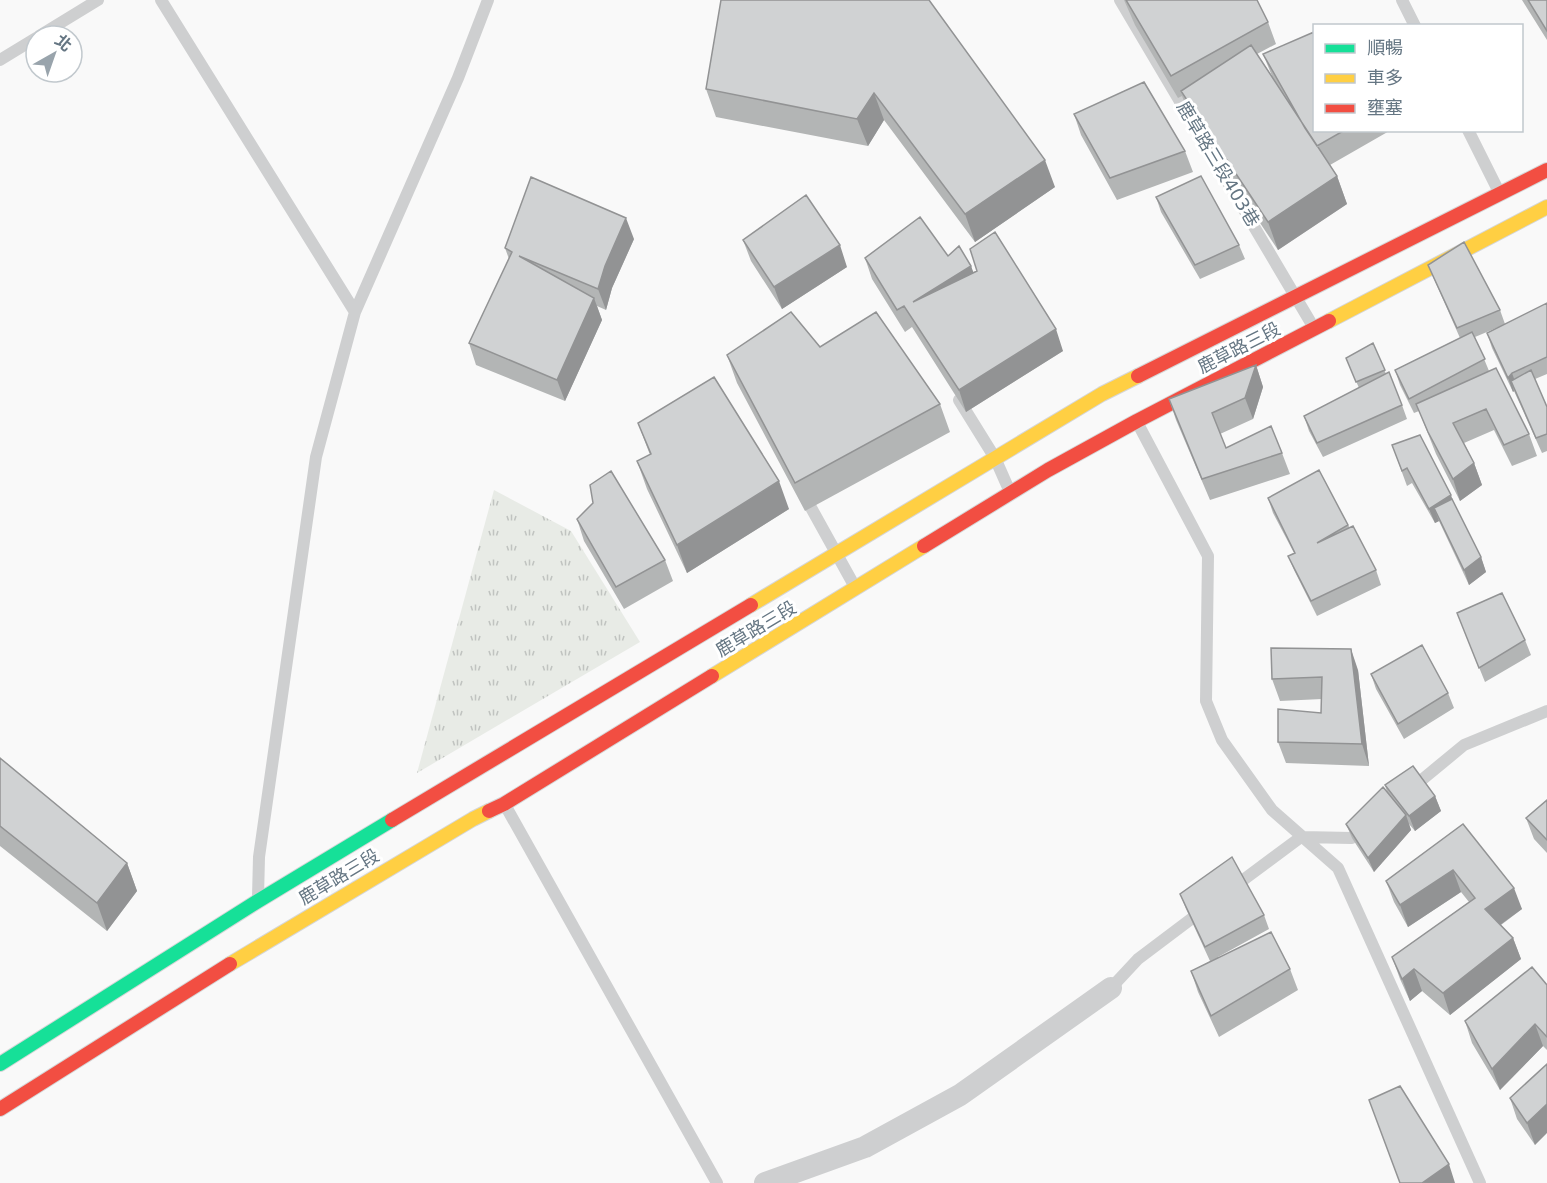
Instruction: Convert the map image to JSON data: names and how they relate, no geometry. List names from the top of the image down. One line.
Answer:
{"streets":{"main road":["鹿草路三段"],"lane":["鹿草路三段403巷"]},"crossings":[["鹿草路三段403巷","鹿草路三段"]],"legend":["順暢","車多","壅塞"],"north":"top right"}
